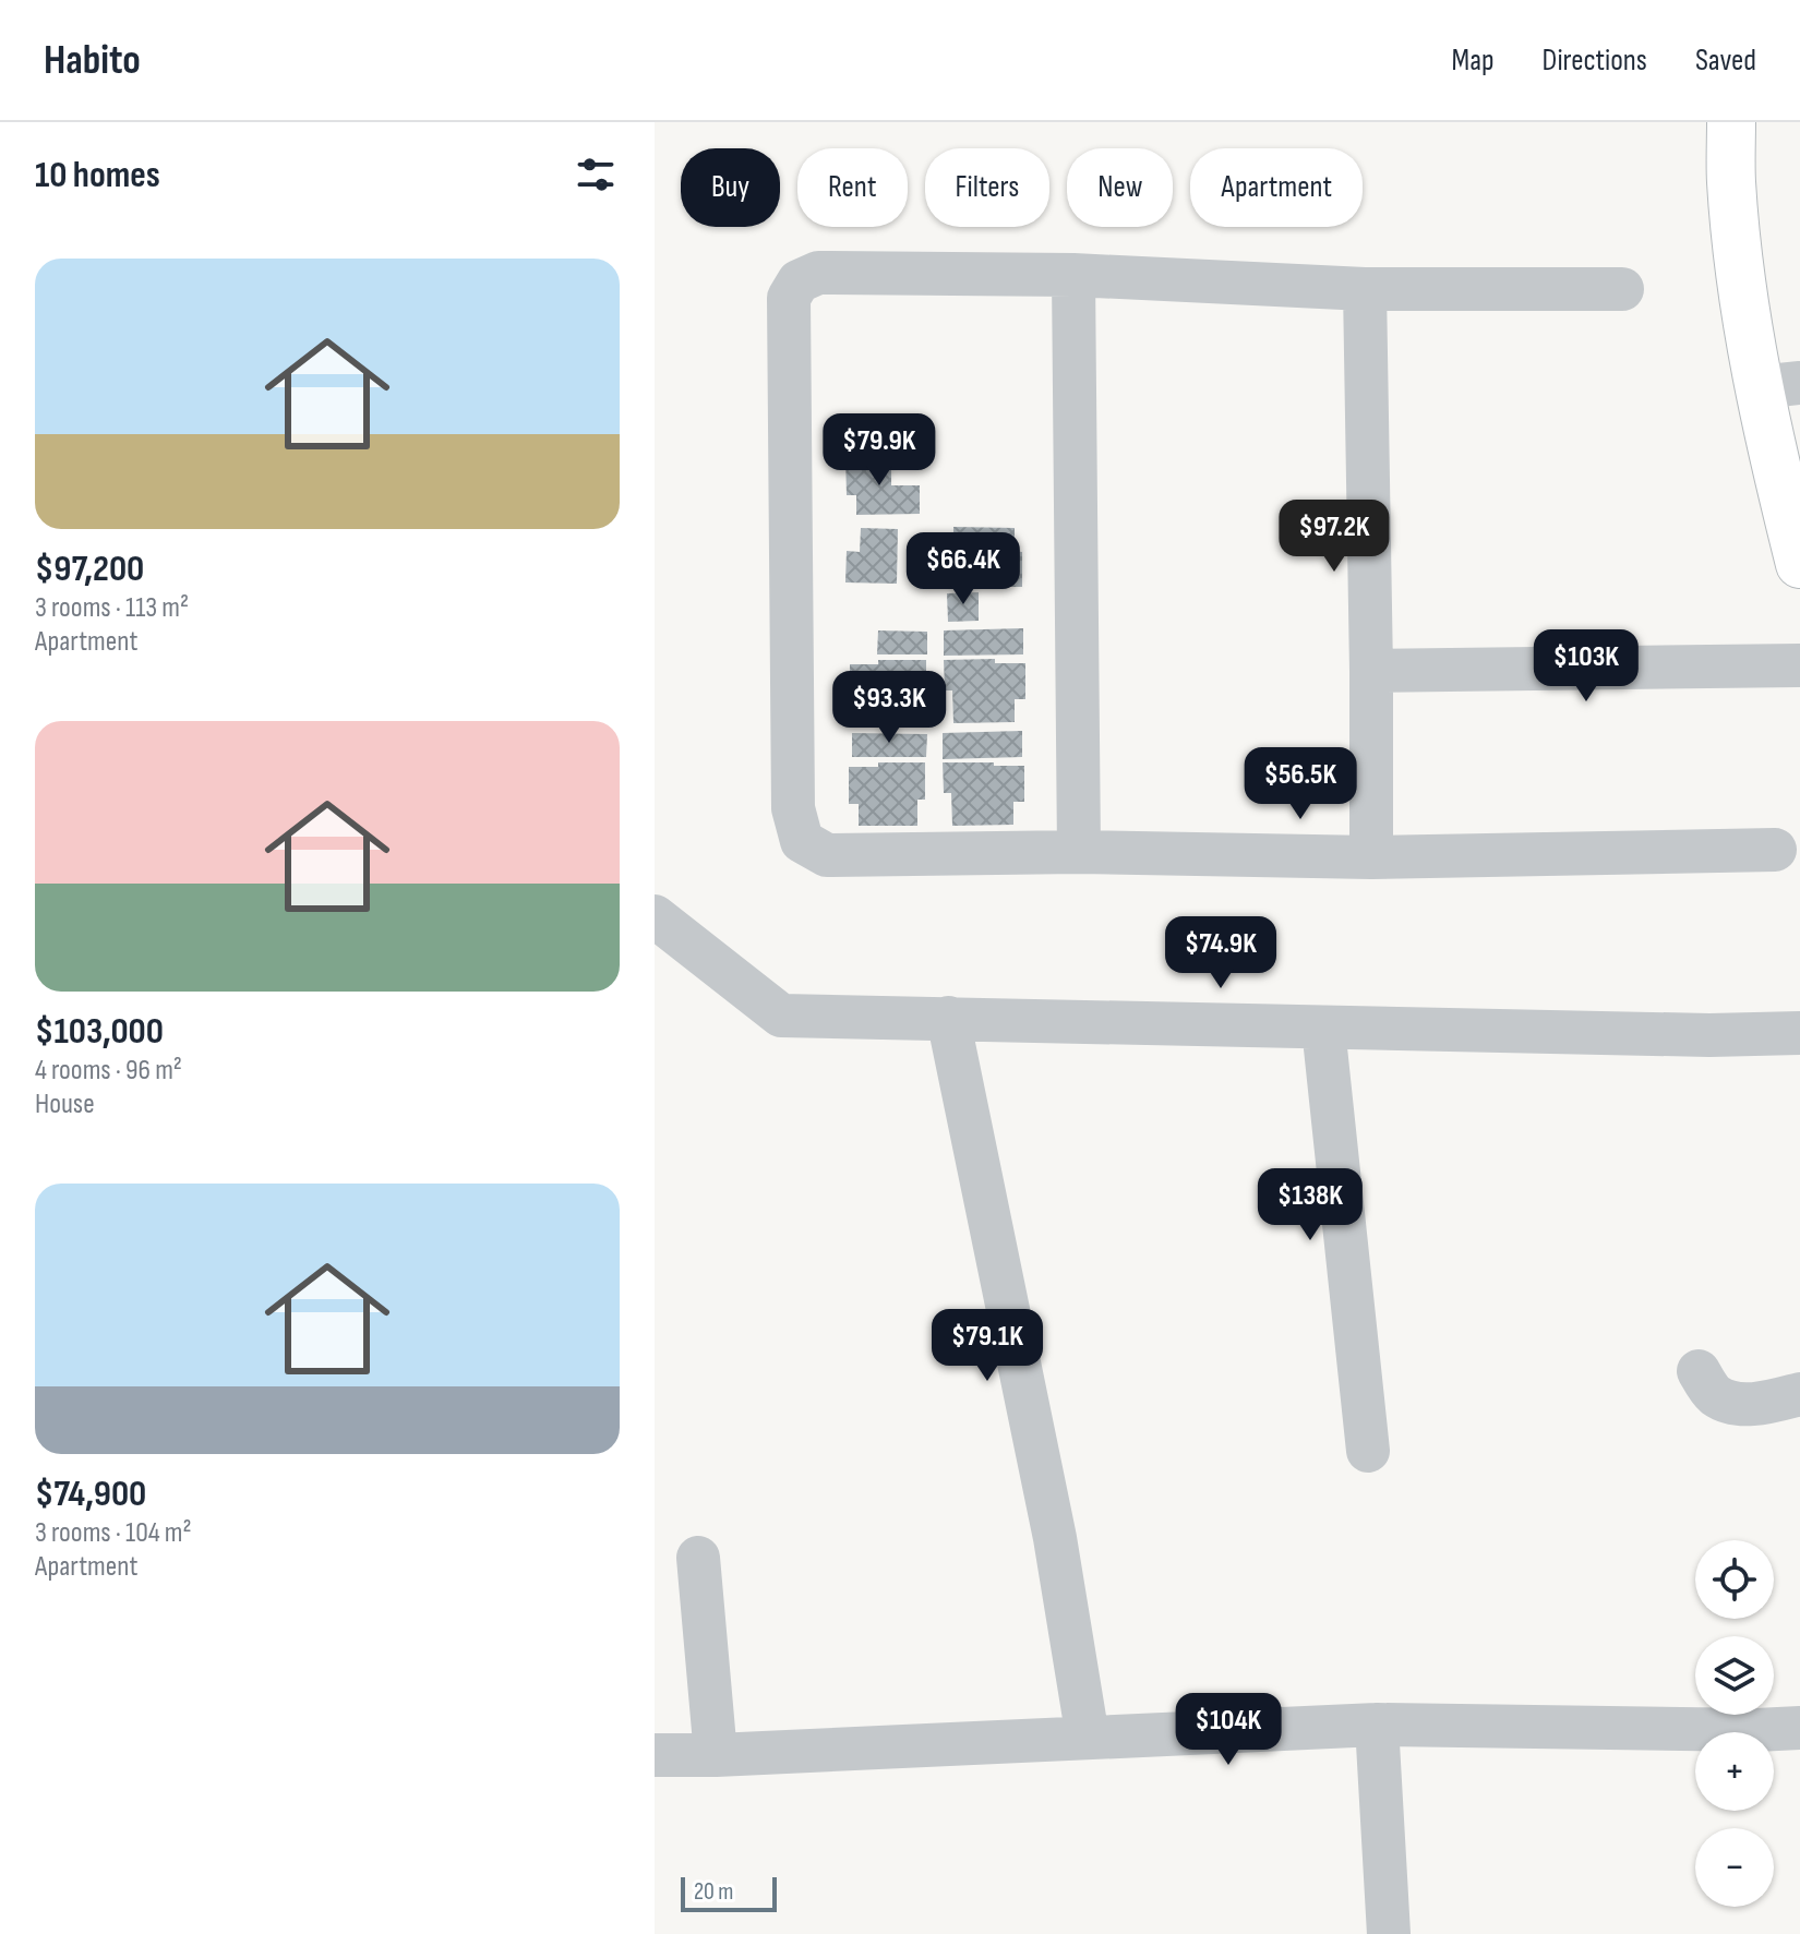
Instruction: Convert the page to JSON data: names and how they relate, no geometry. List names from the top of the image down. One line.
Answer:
{"scale_bar":"20 m","page":{"header":"Habito","nav":["Map","Directions","Saved"],"heading":"10 homes","chip":["Buy","Rent","Filters","New","Apartment"],"list":[{"name":"$97,200","note":"3 rooms · 113 m² · Apartment"},{"name":"$103,000","note":"4 rooms · 96 m² · House"},{"name":"$74,900","note":"3 rooms · 104 m² · Apartment"}],"price":["$79.9K","$97.2K","$66.4K","$103K","$93.3K","$56.5K","$74.9K","$138K","$79.1K","$104K"],"map_buttons":["+","−"],"scale":"20 m"}}
